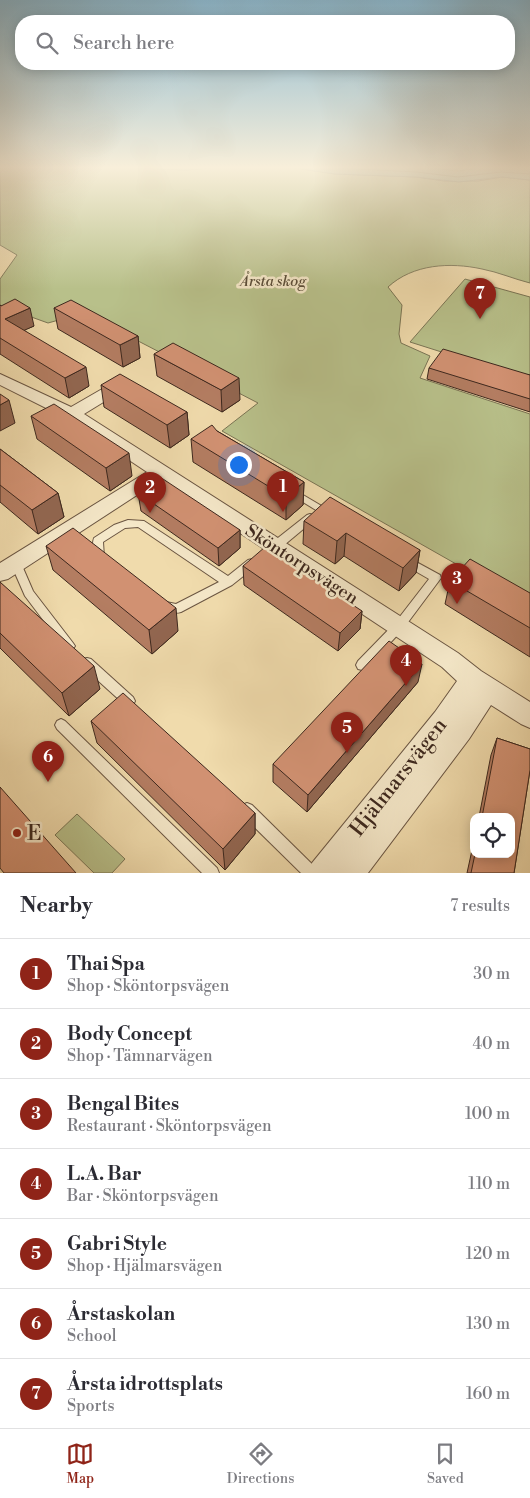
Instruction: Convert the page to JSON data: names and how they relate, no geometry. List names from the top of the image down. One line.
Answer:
{"streets":{"street":["Sköntorpsvägen","Hjälmarsvägen"]},"crossings":[["Sköntorpsvägen","Hjälmarsvägen"]],"parks":["Årsta skog"],"places":["E"],"page":{"search":"Search here","pins":["7","1","2","3","4","5","6"],"heading":["Nearby","7 results"],"list":[{"mark":"1","name":"Thai Spa","note":"Shop · Sköntorpsvägen","value":"30 m"},{"mark":"2","name":"Body Concept","note":"Shop · Tämnarvägen","value":"40 m"},{"mark":"3","name":"Bengal Bites","note":"Restaurant · Sköntorpsvägen","value":"100 m"},{"mark":"4","name":"L.A. Bar","note":"Bar · Sköntorpsvägen","value":"110 m"},{"mark":"5","name":"Gabri Style","note":"Shop · Hjälmarsvägen","value":"120 m"},{"mark":"6","name":"Årstaskolan","note":"School","value":"130 m"},{"mark":"7","name":"Årsta idrottsplats","note":"Sports","value":"160 m"}],"nav":["Map","Directions","Saved"]}}
